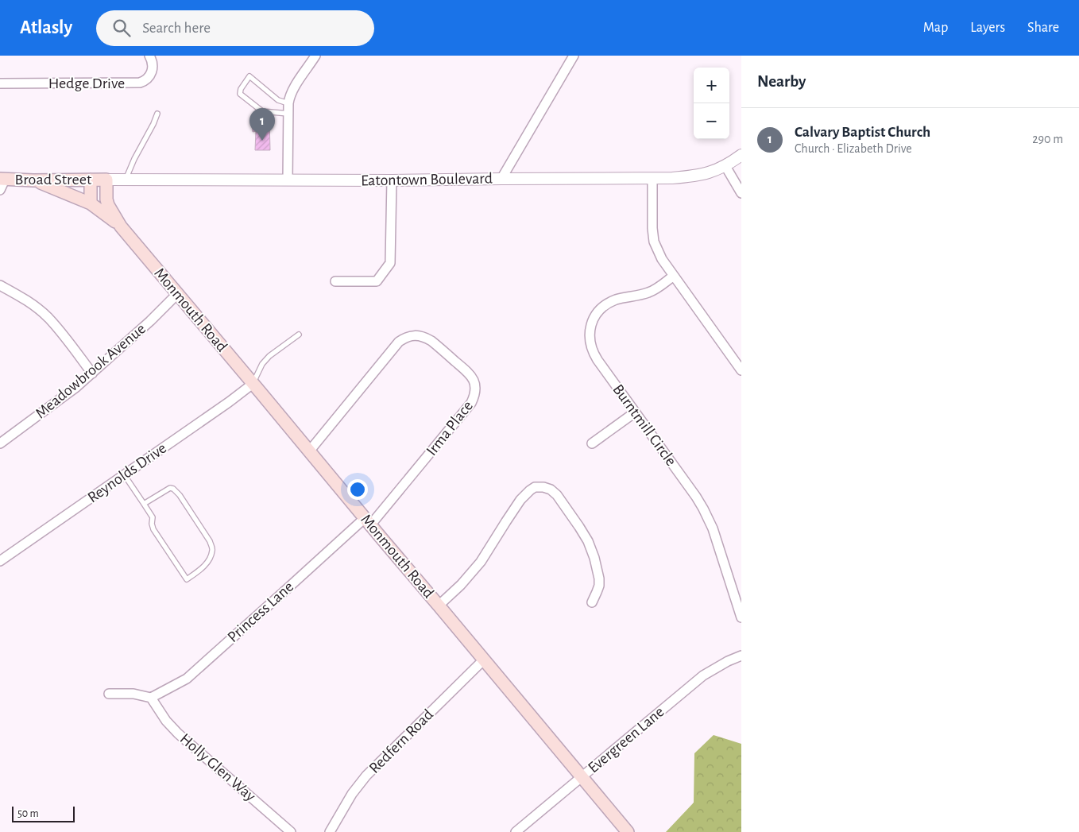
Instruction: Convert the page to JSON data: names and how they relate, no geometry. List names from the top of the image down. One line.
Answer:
{"streets":{"main road":["Broad Street","Monmouth Road"],"street":["Hedge Drive","Eatontown Boulevard","Meadowbrook Avenue","Burntmill Circle","Irma Place","Reynolds Drive","Princess Lane","Evergreen Lane","Redfern Road","Holly Glen Way"]},"crossings":[["Broad Street","Eatontown Boulevard"],["Broad Street","Monmouth Road"],["Eatontown Boulevard","Monmouth Road"],["Monmouth Road","Meadowbrook Avenue"],["Monmouth Road","Irma Place"],["Monmouth Road","Reynolds Drive"],["Monmouth Road","Princess Lane"],["Monmouth Road","Evergreen Lane"],["Monmouth Road","Redfern Road"],["Irma Place","Princess Lane"],["Princess Lane","Holly Glen Way"]],"scale_bar":"50 m","page":{"header":"Atlasly","search":"Search here","nav":["Map","Layers","Share"],"heading":"Nearby","map_buttons":["+","−"],"list":[{"mark":"1","name":"Calvary Baptist Church","note":"Church · Elizabeth Drive","value":"290 m"}],"pins":"1","scale":"50 m"}}
